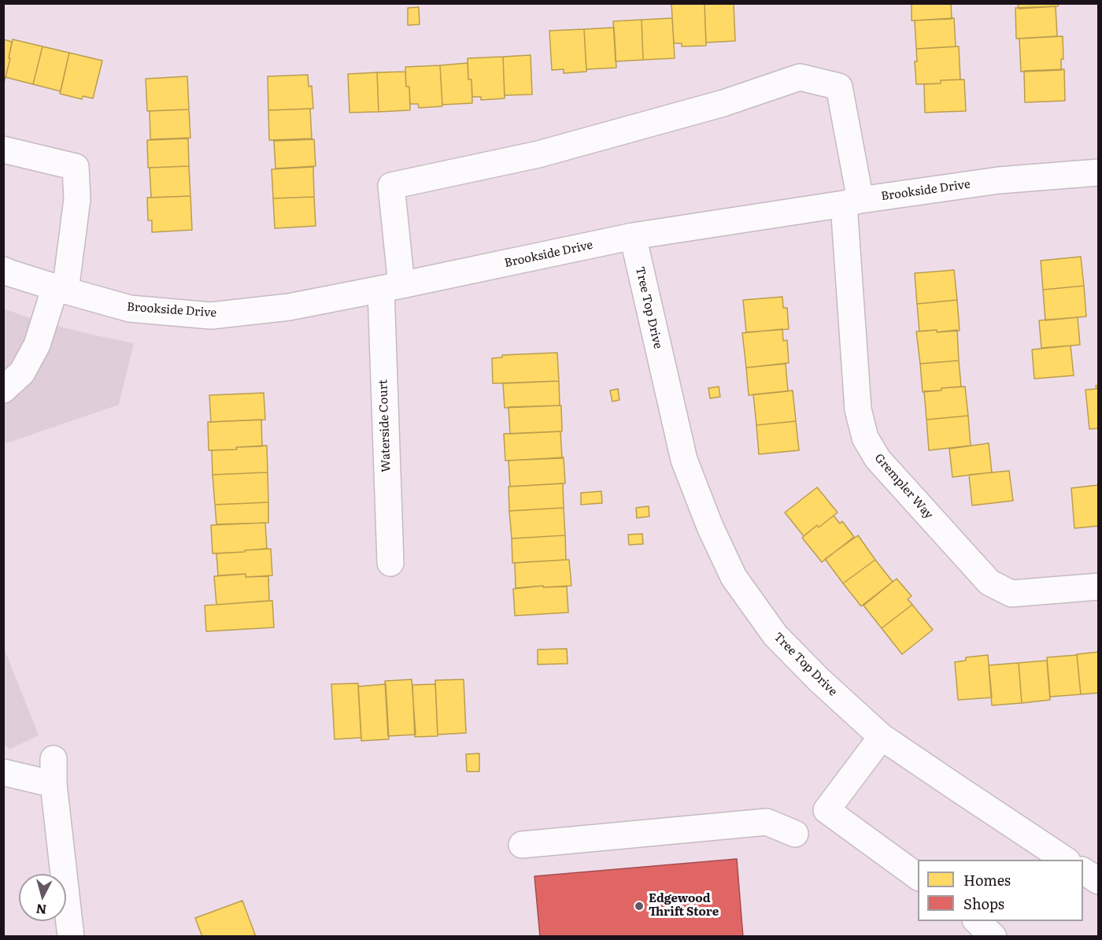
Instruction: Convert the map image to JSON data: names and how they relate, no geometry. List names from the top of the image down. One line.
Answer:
{"streets":{"street":["Brookside Drive","Tree Top Drive","Waterside Court","Grempler Way"]},"crossings":[["Brookside Drive","Tree Top Drive"],["Brookside Drive","Waterside Court"],["Brookside Drive","Grempler Way"],["Waterside Court","Grempler Way"]],"places":["Edgewood Thrift Store"],"legend":["Homes","Shops"],"north":"bottom"}
